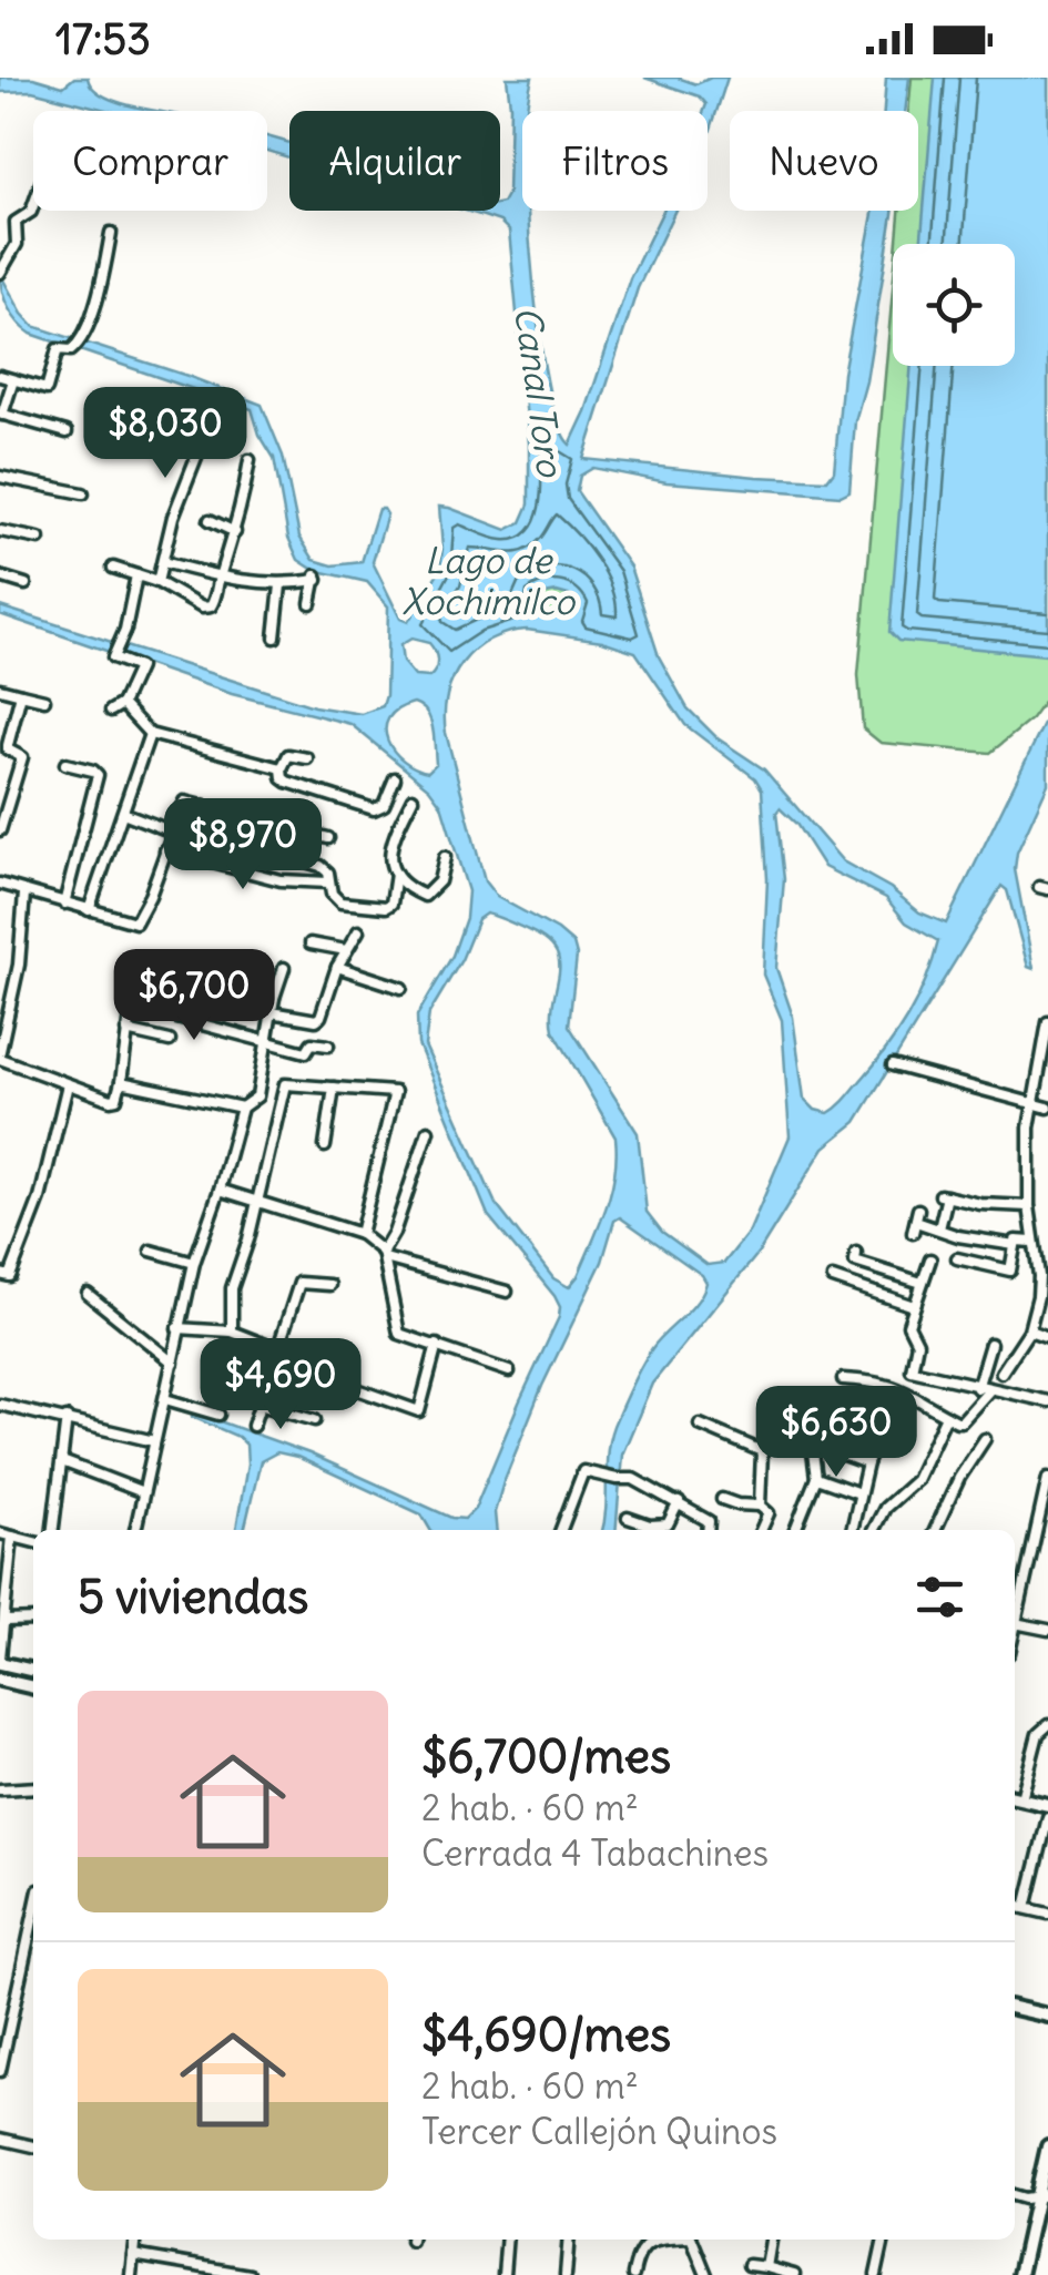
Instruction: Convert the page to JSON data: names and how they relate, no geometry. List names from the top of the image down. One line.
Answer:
{"water":["Canal Toro","Lago de Xochimilco"],"page":{"status":"17:53","chip":["Comprar","Alquilar","Filtros","Nuevo"],"price":["$8,030","$8,970","$6,700","$4,690","$6,630"],"heading":"5 viviendas","list":[{"name":"$6,700/mes","note":"2 hab. · 60 m² · Cerrada 4 Tabachines"},{"name":"$4,690/mes","note":"2 hab. · 60 m² · Tercer Callejón Quinos"}]}}
